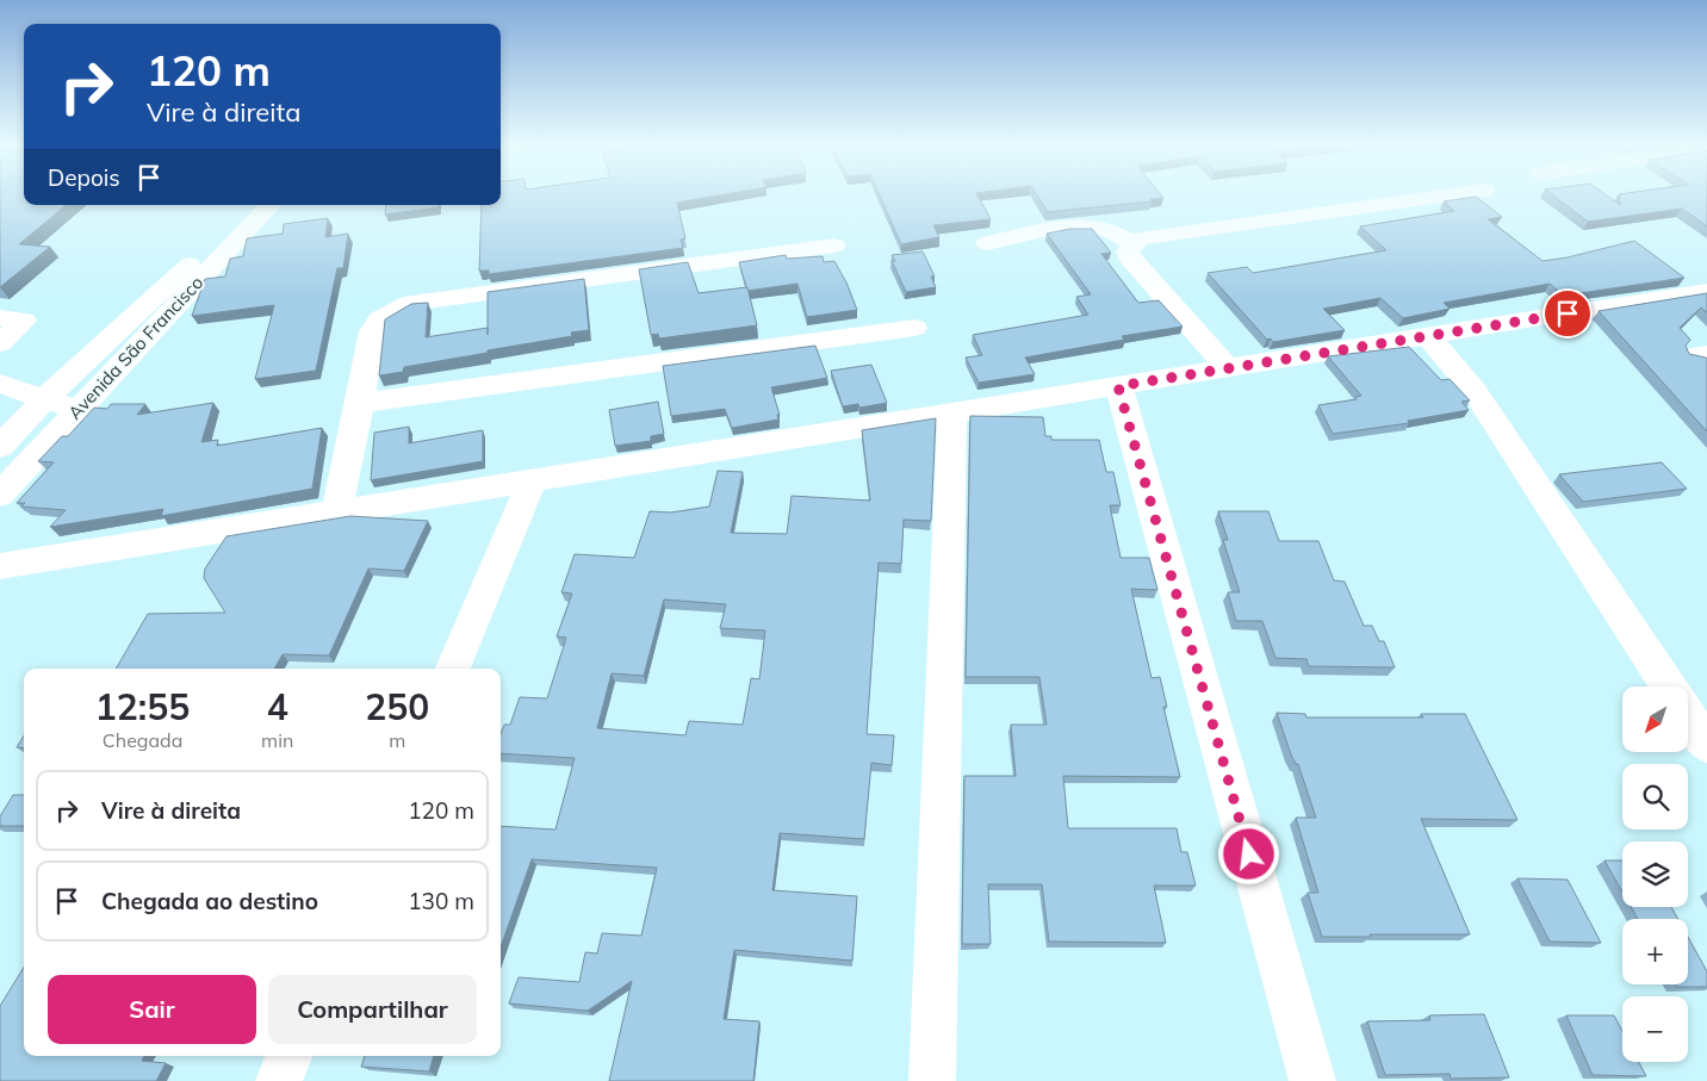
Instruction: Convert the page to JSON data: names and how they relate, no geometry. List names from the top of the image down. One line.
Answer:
{"streets":{"street":["Avenida São Francisco"]},"north":"bottom left","page":{"turn":["120 m","Vire à direita"],"then":"Depois","eta":["12:55","Chegada","4","min","250","m"],"map_buttons":["+","−"],"list":[{"name":"Vire à direita","value":"120 m"},{"name":"Chegada ao destino","value":"130 m"}],"buttons":["Sair","Compartilhar"]}}
